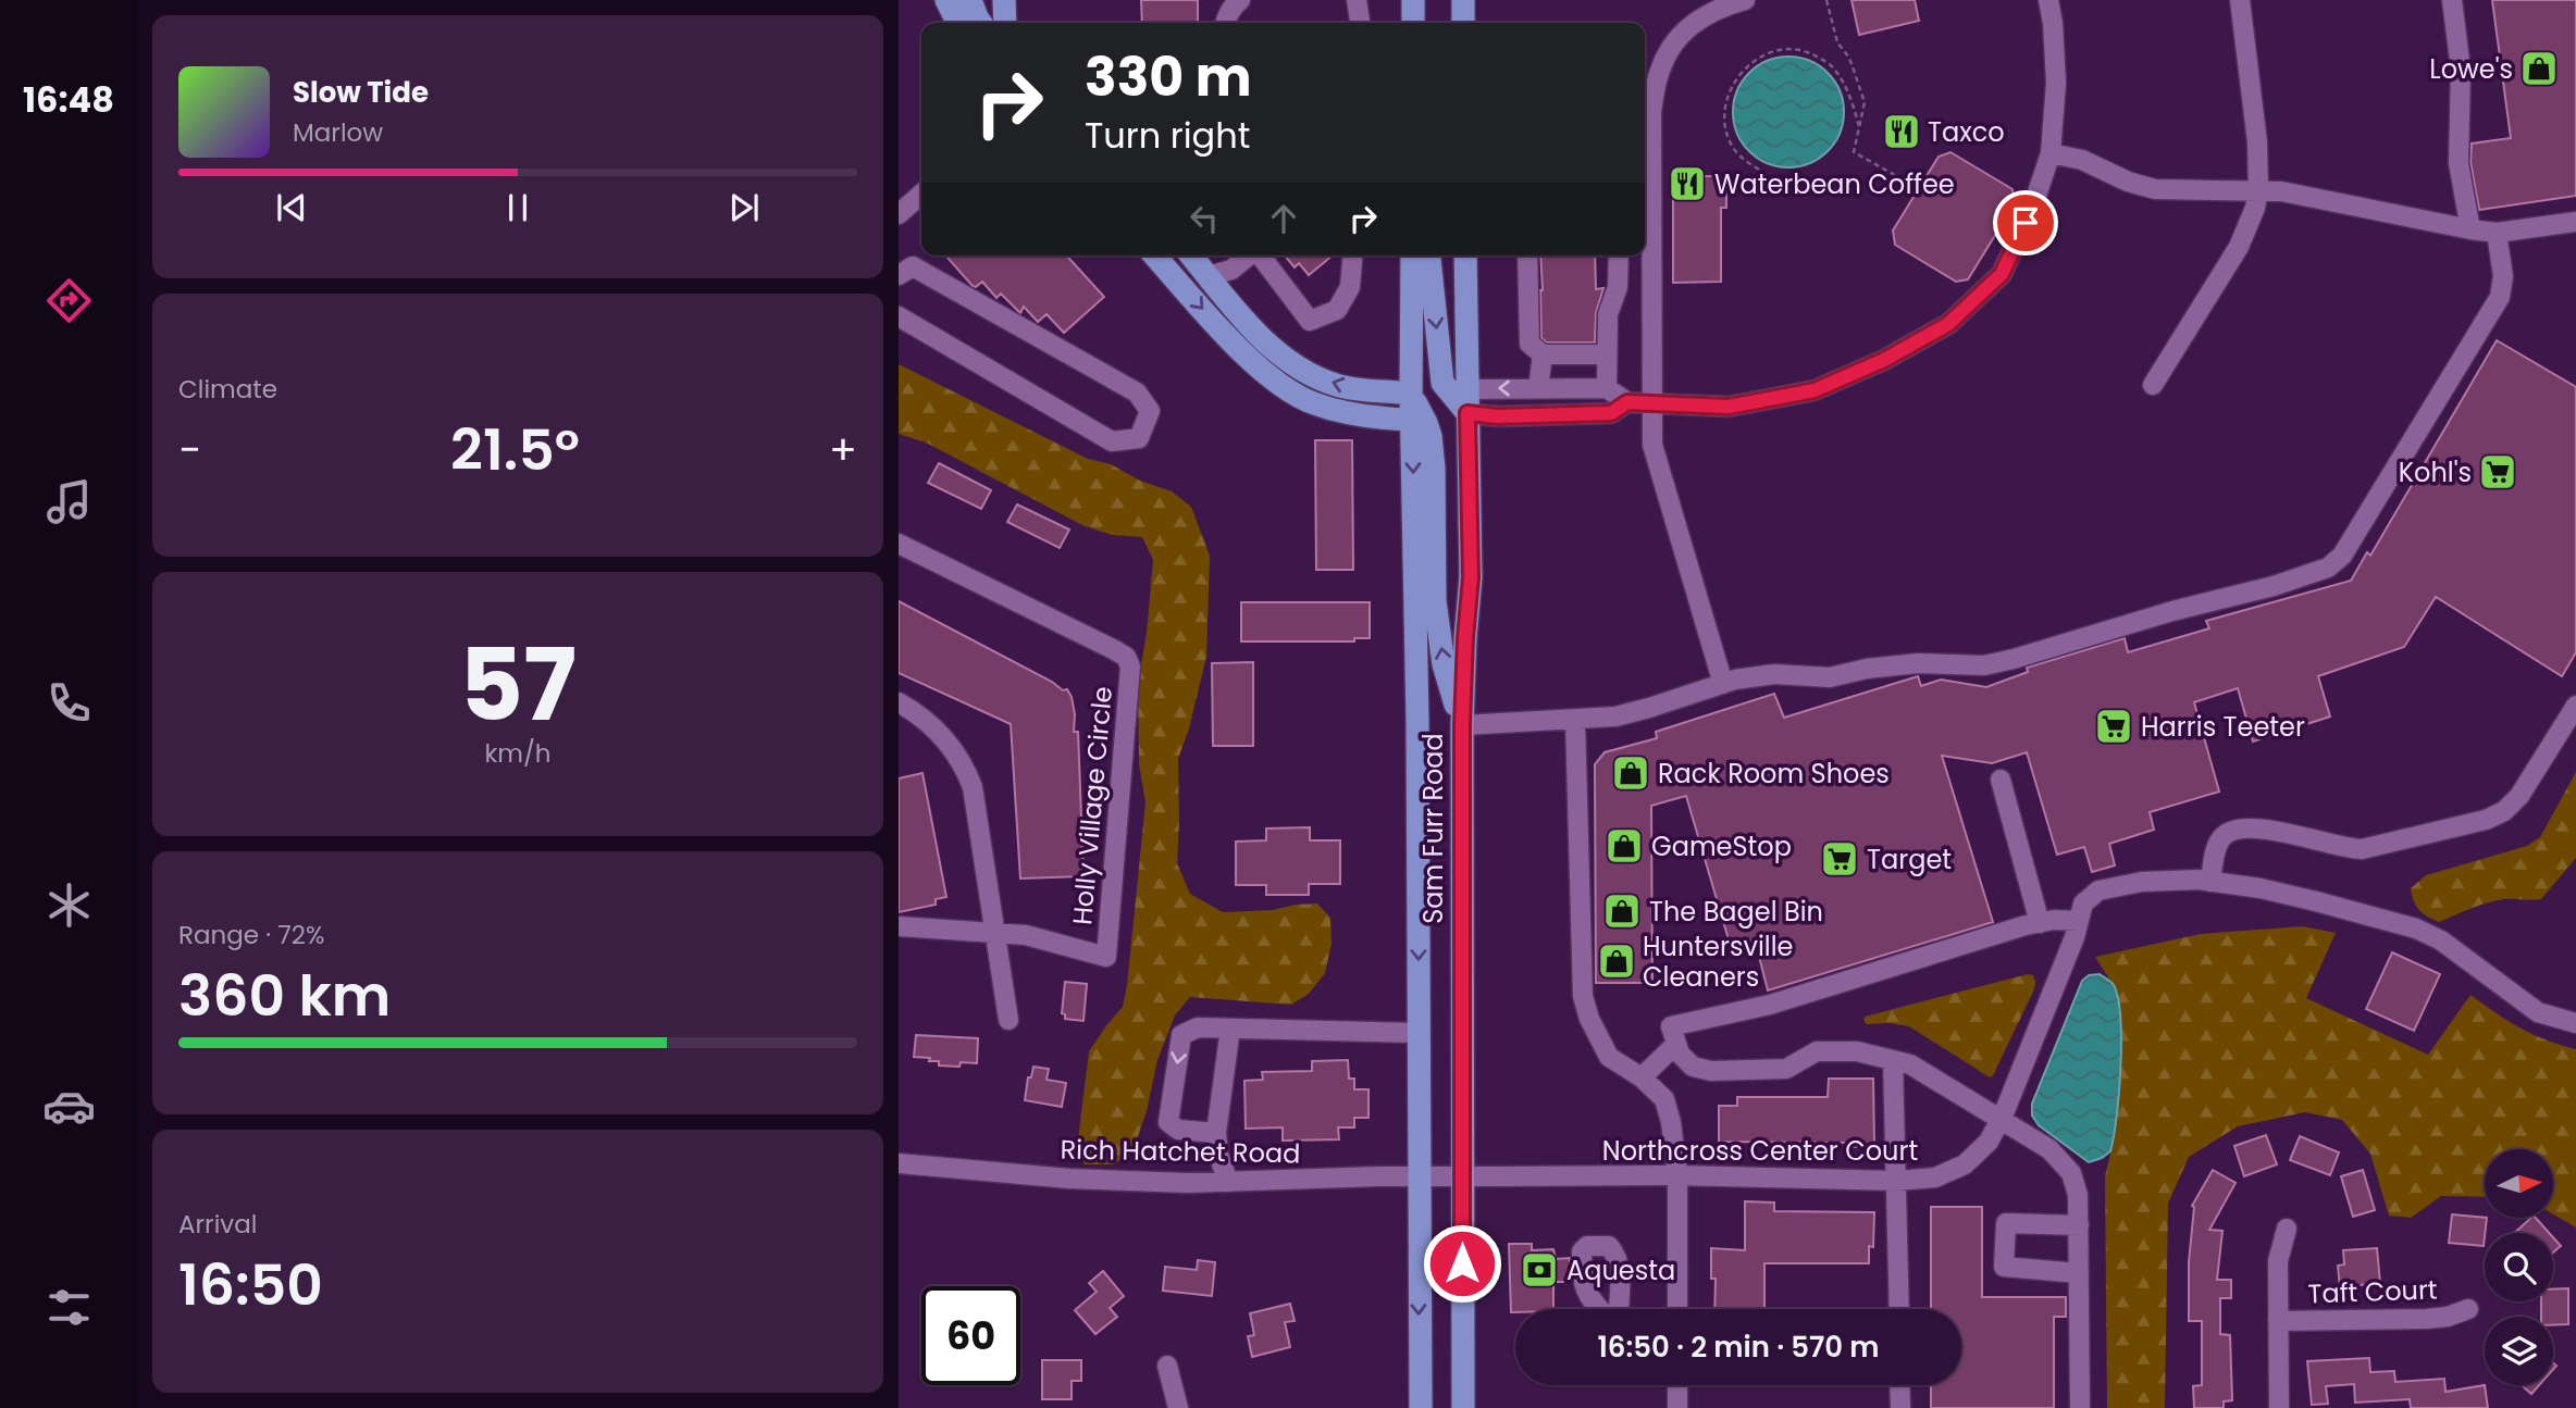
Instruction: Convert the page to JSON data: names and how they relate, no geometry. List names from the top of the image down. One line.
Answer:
{"streets":{"main road":["Sam Furr Road"],"street":["Holly Village Circle","Northcross Center Court","Rich Hatchet Road","Taft Court"]},"crossings":[["Sam Furr Road","Northcross Center Court"],["Sam Furr Road","Rich Hatchet Road"],["Northcross Center Court","Rich Hatchet Road"]],"places":{"shop":["Lowe's","Rack Room Shoes","GameStop","The Bagel Bin","Huntersville Cleaners"],"restaurant":["Taxco","Waterbean Coffee"],"supermarket":["Kohl's","Harris Teeter","Target"],"bank":["Aquesta"]},"north":"right","page":{"tabs":"16:48","turn":["330 m","Turn right"],"song":["Slow Tide","Marlow"],"tile":["Climate",["57","km/h"],["Range · 72%","360 km"],["Arrival","16:50"]],"heat":["−","21.5°","+"],"limit":"60","trip":"16:50 · 2 min · 570 m"}}
